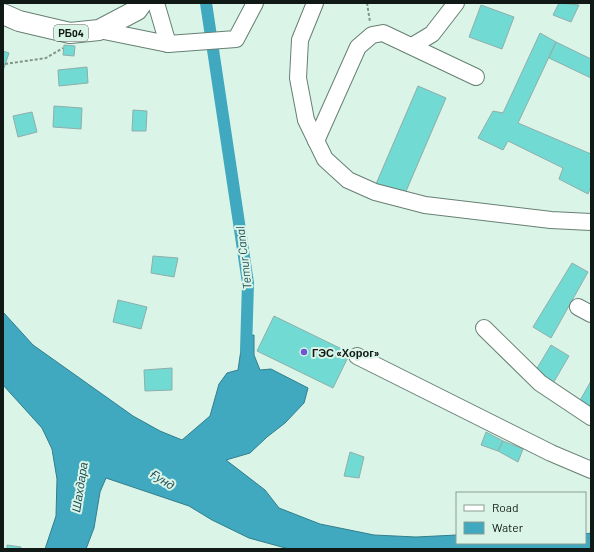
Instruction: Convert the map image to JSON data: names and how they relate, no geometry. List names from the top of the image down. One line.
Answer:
{"streets":{"main road":["РБ04"]},"water":["Temur Canal","Ғунд","Шахдара"],"places":["ГЭС «Хорог»"],"legend":["Road","Water"]}
